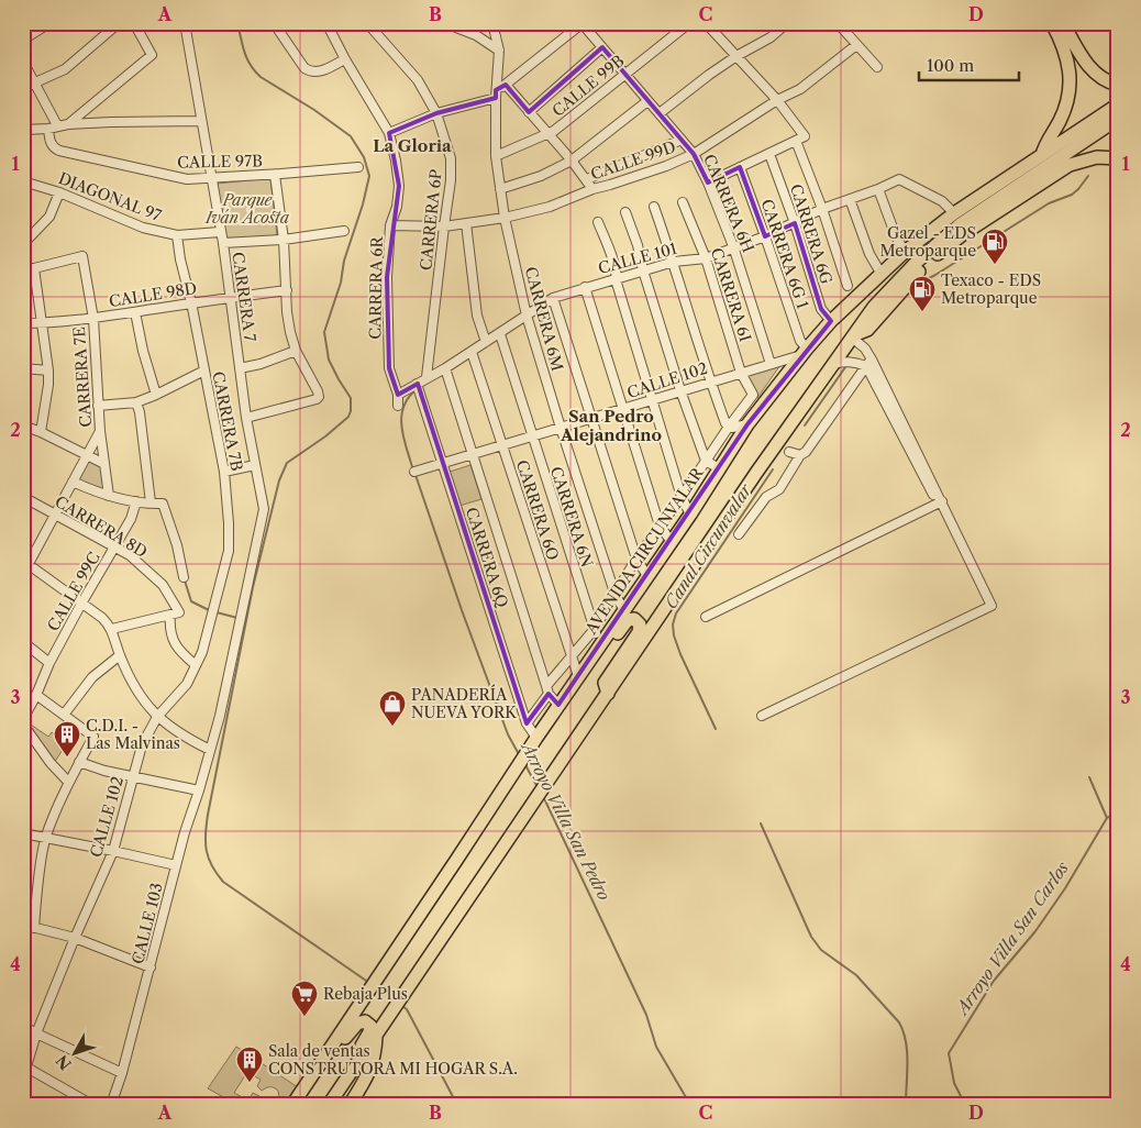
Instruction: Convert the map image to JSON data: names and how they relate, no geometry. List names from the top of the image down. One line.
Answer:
{"streets":{"highway":["AVENIDA CIRCUNVALAR"],"street":["CALLE 99B","CALLE 99D","CALLE 97B","DIAGONAL 97","CARRERA 6H","CARRERA 6P","CARRERA 6G","CARRERA 6G 1","CALLE 101","CARRERA 6R","CALLE 98D","CARRERA 6I","CARRERA 7","CARRERA 6M","CARRERA 7E","CALLE 102","CARRERA 7B","CARRERA 6O","CARRERA 6N","CARRERA 8D","CARRERA 6Q","CALLE 99C","CALLE 103"]},"crossings":[["CALLE 99B","CARRERA 6H"],["CALLE 99B","CARRERA 6M"],["CALLE 99D","CARRERA 6H"],["CALLE 99D","CARRERA 6P"],["CALLE 99D","CARRERA 6R"],["CALLE 99D","CARRERA 6M"],["CALLE 97B","CARRERA 7"],["DIAGONAL 97","CARRERA 7"],["DIAGONAL 97","CARRERA 7B"],["CARRERA 6H","CALLE 101"],["CARRERA 6H","CALLE 102"],["CARRERA 6P","CALLE 101"],["CARRERA 6G","CALLE 101"],["CARRERA 6G","AVENIDA CIRCUNVALAR"],["CARRERA 6G 1","CALLE 101"],["CARRERA 6G 1","CALLE 102"],["CARRERA 6G 1","AVENIDA CIRCUNVALAR"],["CALLE 101","CARRERA 6R"],["CALLE 101","CARRERA 6I"],["CALLE 101","CARRERA 6M"],["CALLE 101","CARRERA 6O"],["CALLE 101","CARRERA 6N"],["CALLE 101","AVENIDA CIRCUNVALAR"],["CALLE 101","CARRERA 6Q"],["CALLE 98D","CARRERA 7"],["CALLE 98D","CARRERA 7E"],["CALLE 98D","CARRERA 7B"],["CARRERA 6I","CALLE 102"],["CARRERA 7","CALLE 103"],["CARRERA 6M","CALLE 102"],["CARRERA 6M","AVENIDA CIRCUNVALAR"],["CALLE 102","CARRERA 7B"],["CALLE 102","CARRERA 6O"],["CALLE 102","CARRERA 6N"],["CALLE 102","CARRERA 8D"],["CALLE 102","AVENIDA CIRCUNVALAR"],["CALLE 102","CARRERA 6Q"],["CARRERA 6O","AVENIDA CIRCUNVALAR"],["CARRERA 6N","AVENIDA CIRCUNVALAR"],["CARRERA 8D","CALLE 99C"],["AVENIDA CIRCUNVALAR","CARRERA 6Q"]],"districts":["La Gloria","San Pedro Alejandrino"],"water":["Canal Circunvalar","Arroyo Villa San Pedro","Arroyo Villa San Carlos"],"parks":["Parque Iván Acosta"],"places":{"fuel station":["Gazel - EDS Metroparque","Texaco - EDS Metroparque"],"shop":["PANADERÍA NUEVA YORK"],"building":["C.D.I. - Las Malvinas","Sala de ventas CONSTRUTORA MI HOGAR S.A."],"supermarket":["Rebaja Plus"]},"scale_bar":"100 m","north":"bottom left","grid":{"columns":["A","B","C","D"],"rows":["1","2","3","4"]}}
